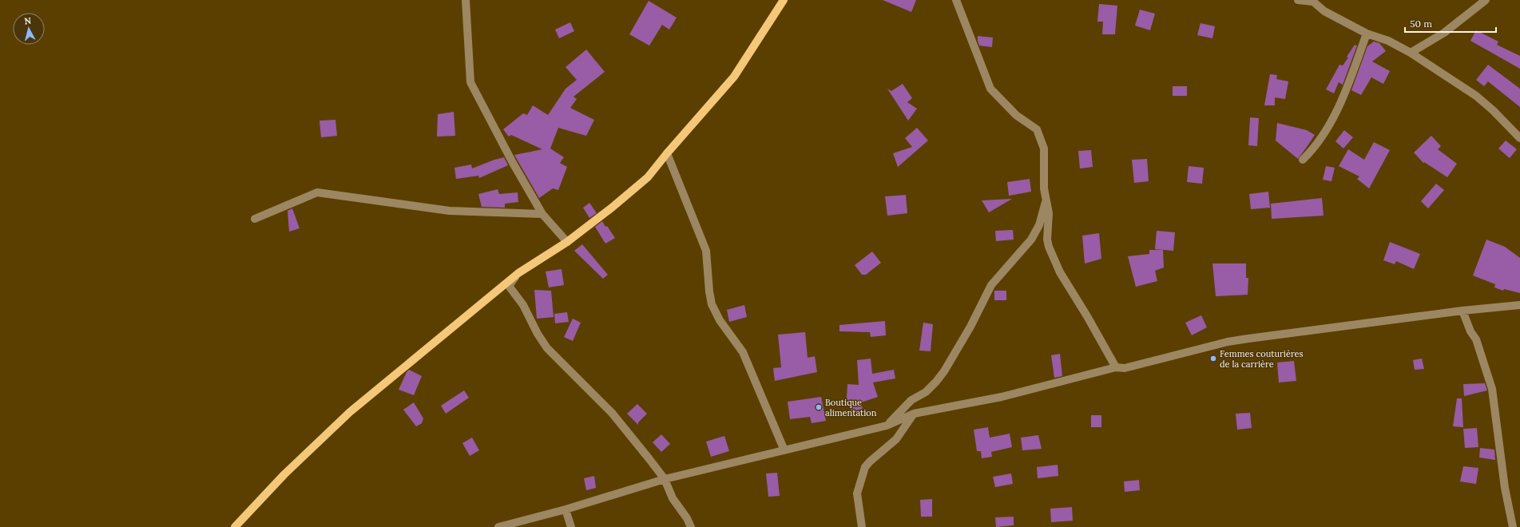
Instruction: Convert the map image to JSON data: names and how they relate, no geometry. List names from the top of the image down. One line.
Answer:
{"places":["Femmes couturières de la carrière","Boutique alimentation"],"scale_bar":"50 m","north":"top"}
